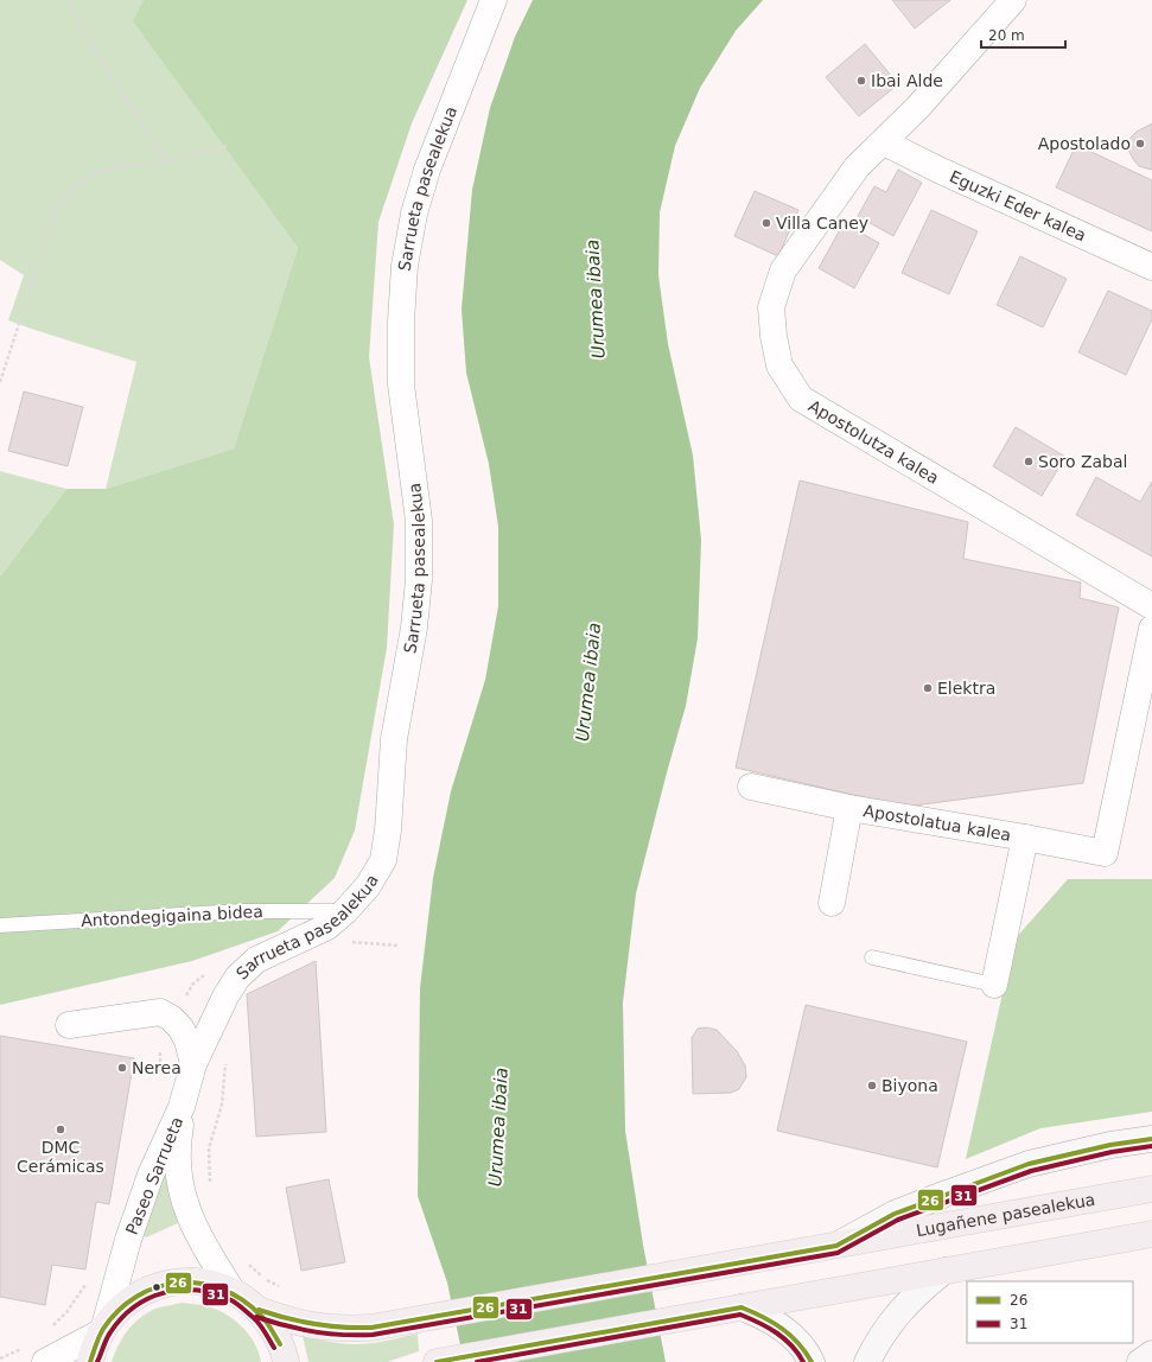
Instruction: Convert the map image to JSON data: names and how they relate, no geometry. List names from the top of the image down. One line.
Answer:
{"streets":{"main road":["Lugañene pasealekua"],"street":["Sarrueta pasealekua","Eguzki Eder kalea","Apostolutza kalea","Apostolatua kalea","Paseo Sarrueta"],"lane":["Antondegigaina bidea"]},"crossings":[["Sarrueta pasealekua","Antondegigaina bidea"],["Sarrueta pasealekua","Paseo Sarrueta"],["Eguzki Eder kalea","Apostolutza kalea"]],"water":["Urumea ibaia"],"places":["Ibai Alde","Apostolado","Villa Caney","Soro Zabal","Elektra","Nerea","Biyona","DMC Cerámicas"],"lines":["transit line 26","transit line 31"],"legend":["26","31"],"scale_bar":"20 m"}
